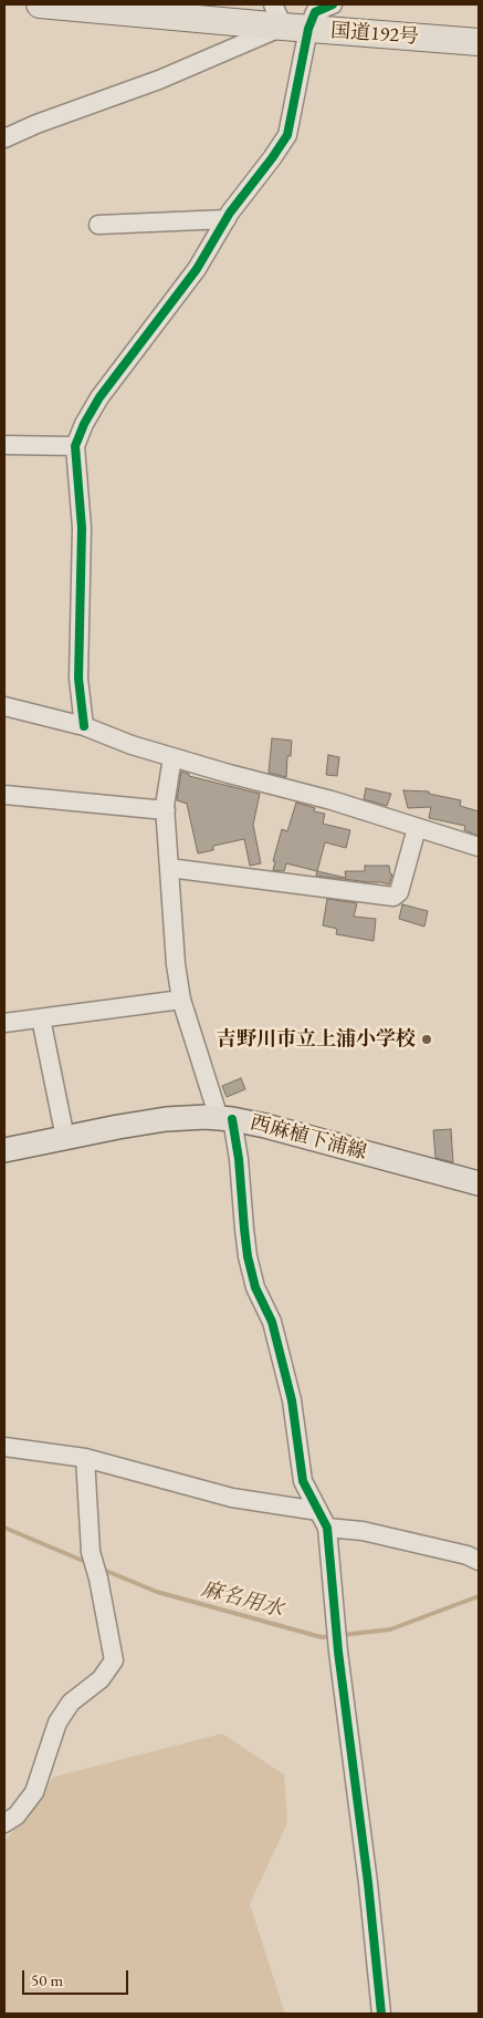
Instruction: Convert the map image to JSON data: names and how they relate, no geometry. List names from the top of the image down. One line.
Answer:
{"streets":{"highway":["国道192号"],"main road":["西麻植下浦線"]},"water":["麻名用水"],"places":["吉野川市立上浦小学校"],"scale_bar":"50 m"}
